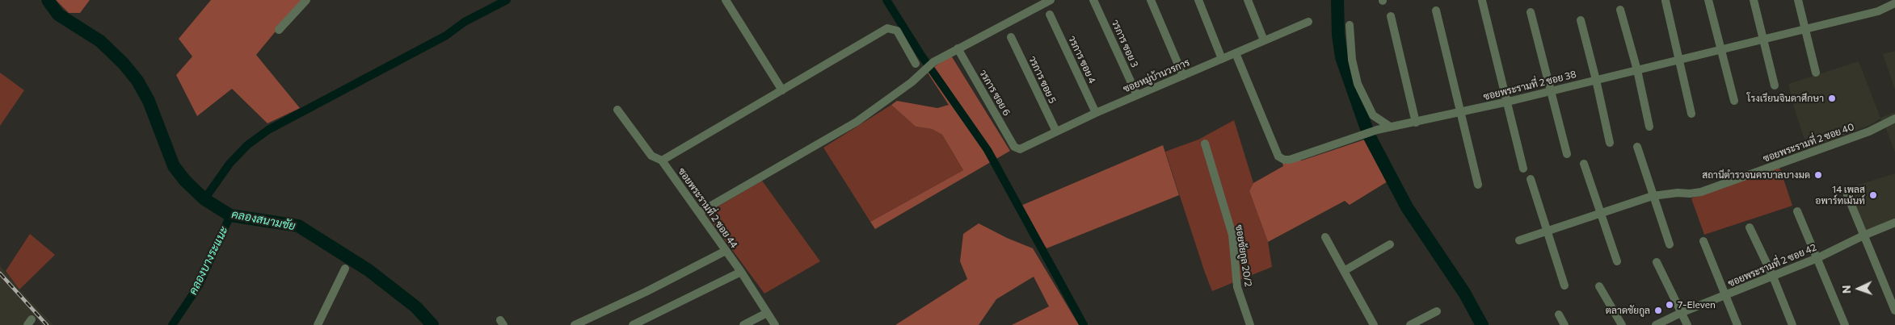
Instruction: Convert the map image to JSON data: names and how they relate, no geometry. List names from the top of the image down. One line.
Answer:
{"streets":{"street":["วรการ ซอย 3","วรการ ซอย 4","ซอยหมู่บ้านวรการ","วรการ ซอย 5","ซอยพระรามที่ 2 ซอย 38","วรการ ซอย 6","ซอยพระรามที่ 2 ซอย 40","ซอยพระรามที่ 2 ซอย 44","ซอยชัยกูล 20/2","ซอยพระรามที่ 2 ซอย 42"]},"crossings":[["วรการ ซอย 3","ซอยหมู่บ้านวรการ"],["วรการ ซอย 4","ซอยหมู่บ้านวรการ"],["ซอยหมู่บ้านวรการ","วรการ ซอย 5"],["ซอยหมู่บ้านวรการ","ซอยพระรามที่ 2 ซอย 38"],["ซอยหมู่บ้านวรการ","วรการ ซอย 6"]],"water":["คลองสนามชัย","คลองบางระแนะ"],"places":["โรงเรียนจินดาศึกษา","สถานีตำรวจนครบาลบางมด","14 เพลส อพาร์ทเม้นท์","7-Eleven","ตลาดชัยกูล"],"north":"left"}
